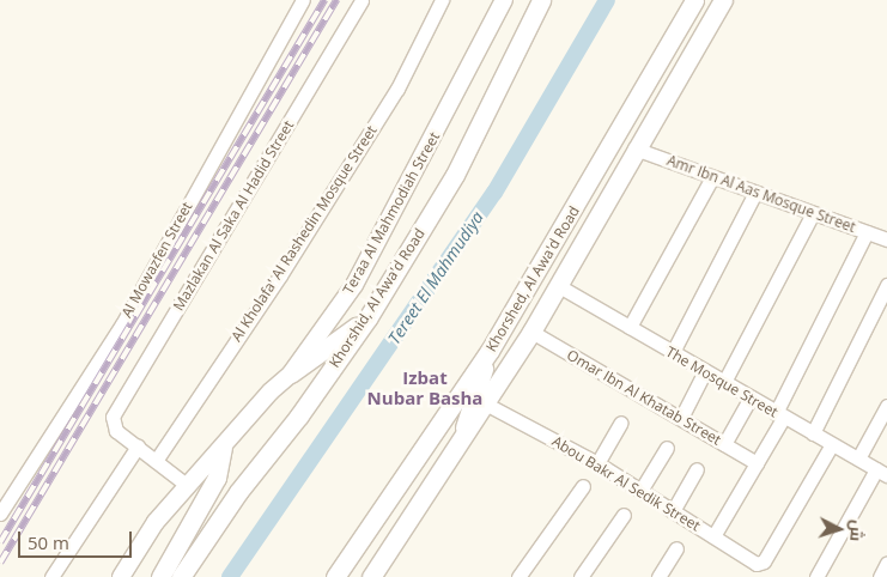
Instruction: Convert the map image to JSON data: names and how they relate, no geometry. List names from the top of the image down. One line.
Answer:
{"streets":{"main road":["Khorshed, Al Awa'd Road","Khorshid, Al Awa'd Road"],"street":["Amr Ibn Al Aas Mosque Street","Teraa Al Mahmodiah Street","Mazlakan Al Saka Al Hadid Street","Al Kholafa' Al Rashedin Mosque Street","Al Mowazfen Street","The Mosque Street","Omar Ibn Al Khatab Street","Abou Bakr Al Sedik Street"]},"crossings":[["Amr Ibn Al Aas Mosque Street","Khorshed, Al Awa'd Road"],["Khorshed, Al Awa'd Road","The Mosque Street"],["Khorshed, Al Awa'd Road","Omar Ibn Al Khatab Street"],["Khorshed, Al Awa'd Road","Abou Bakr Al Sedik Street"],["The Mosque Street","Abou Bakr Al Sedik Street"]],"districts":["Izbat Nubar Basha"],"water":["Tereet El Mahmudiya"],"scale_bar":"50 m","north":"right"}
